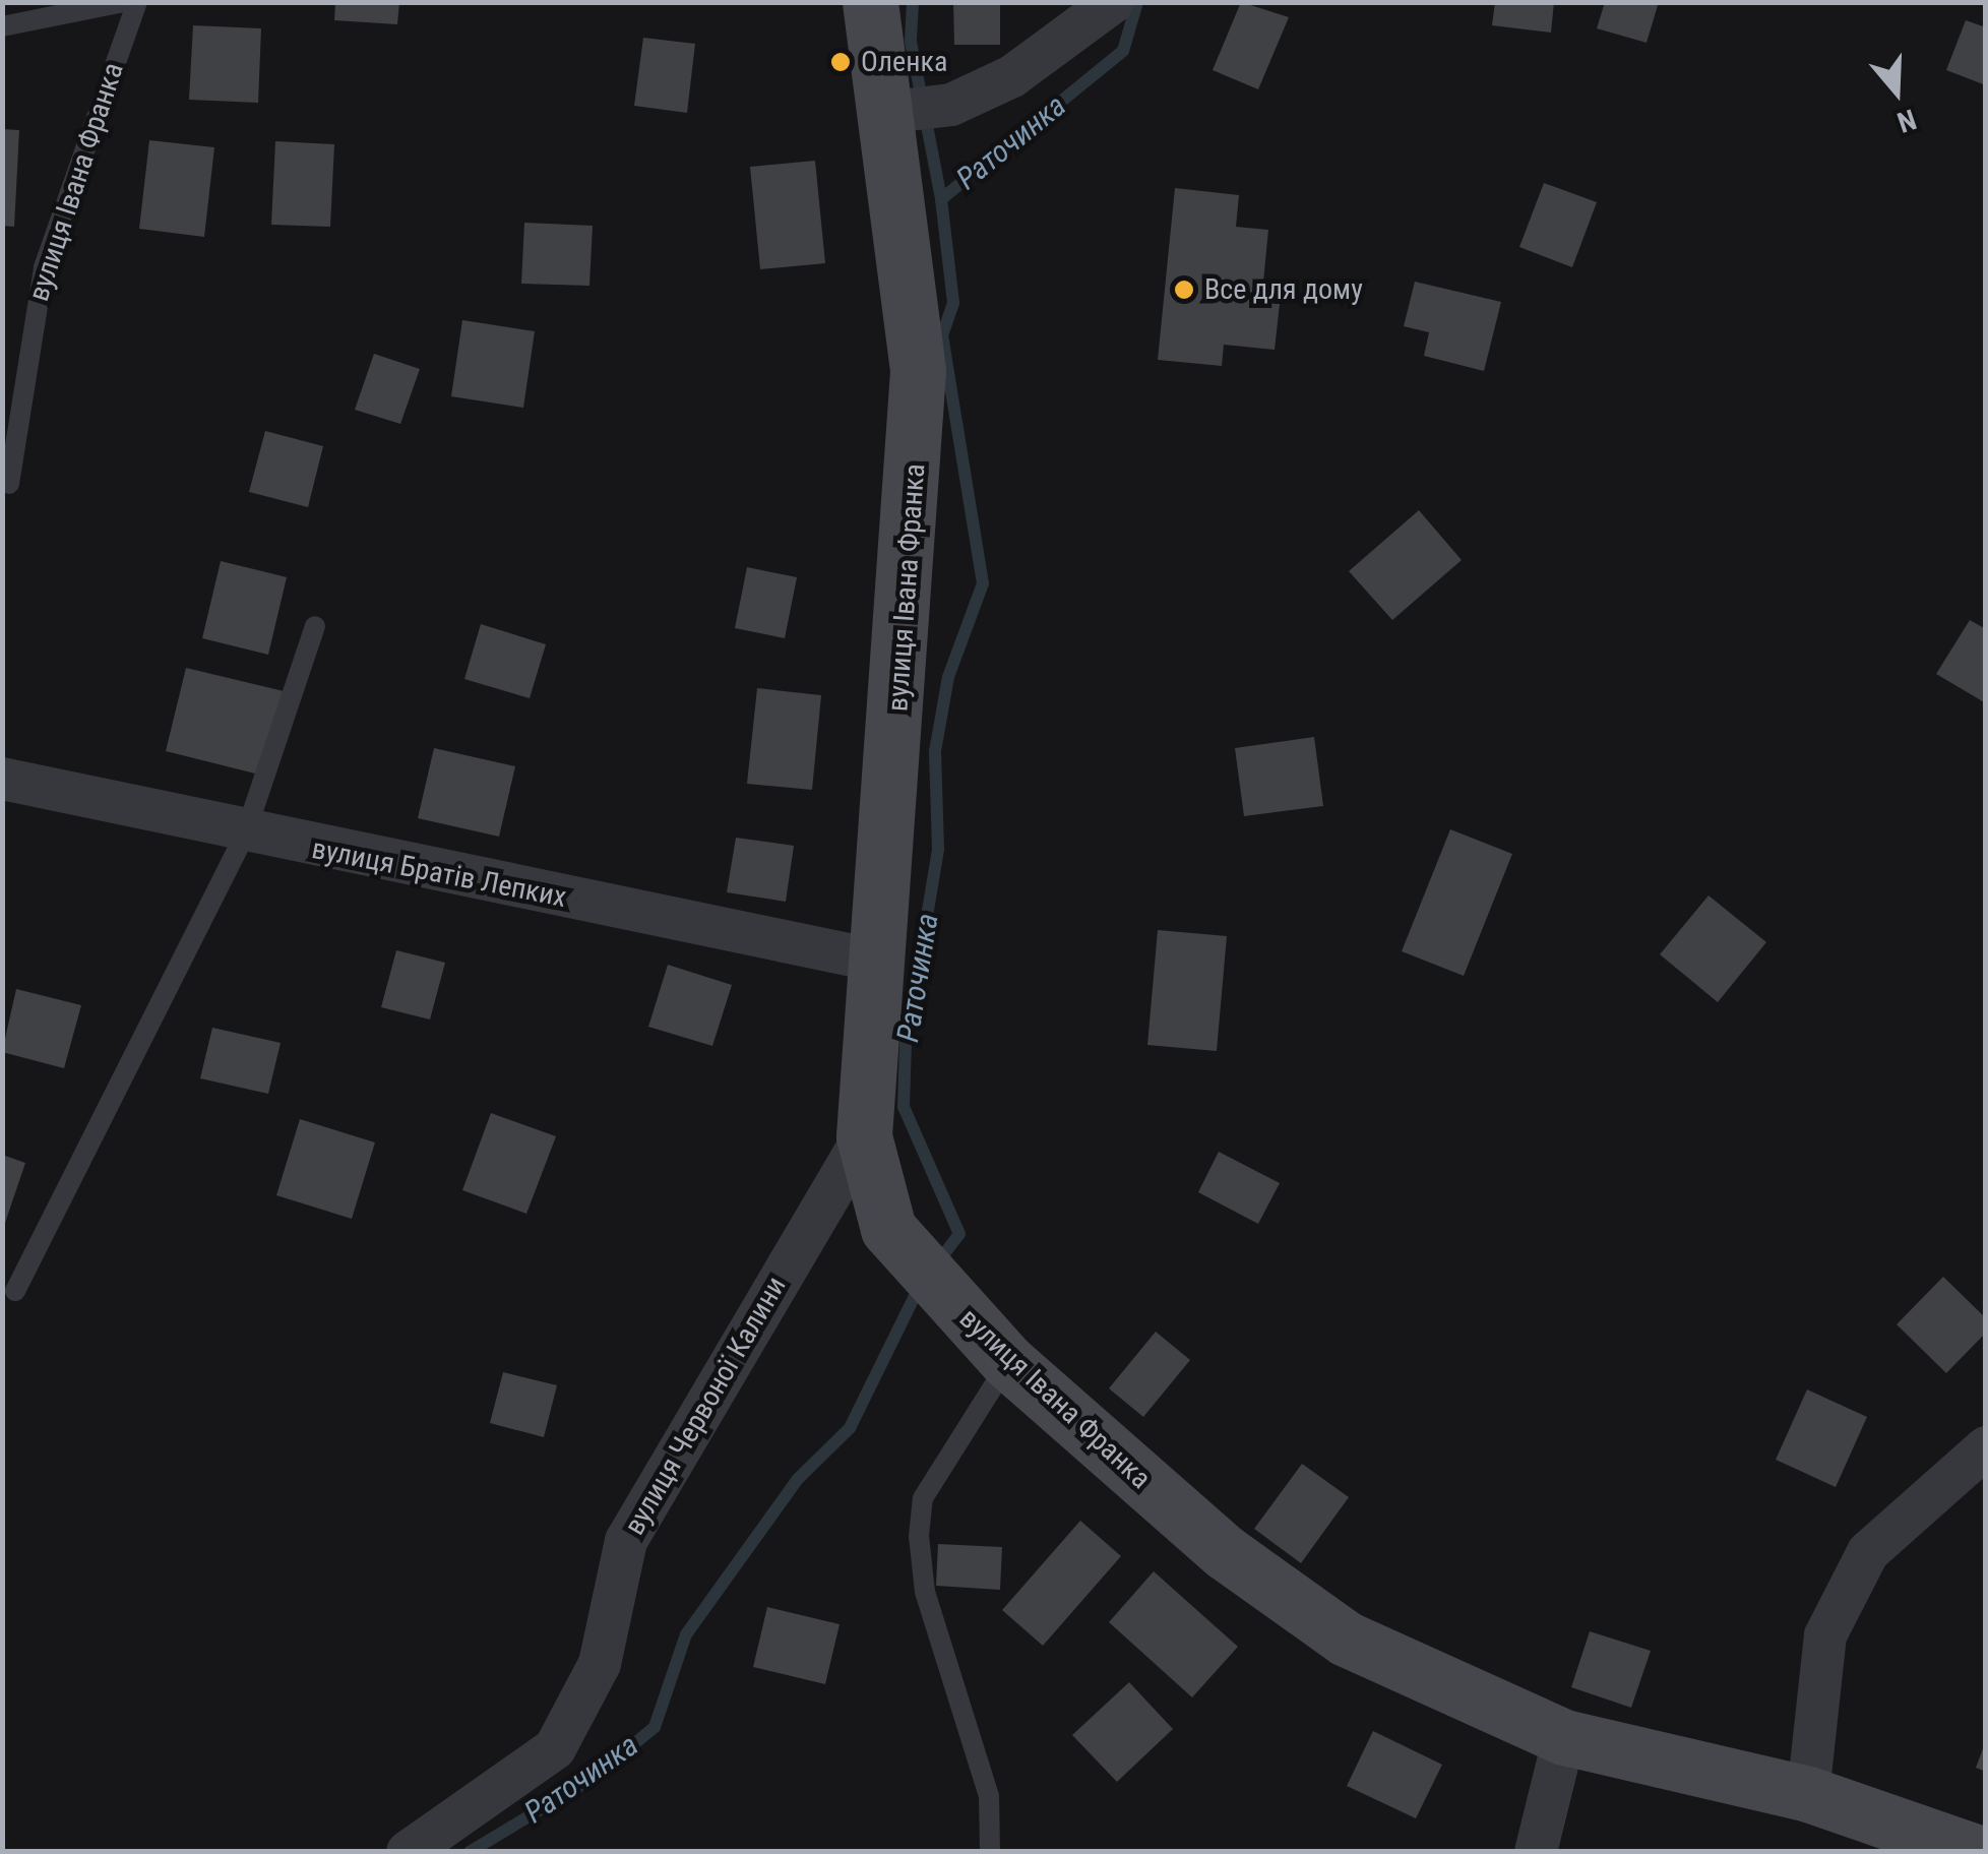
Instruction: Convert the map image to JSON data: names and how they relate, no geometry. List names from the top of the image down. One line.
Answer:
{"streets":{"main road":["вулиця Івана Франка"],"street":["вулиця Братів Лепких","вулиця Червоної Калини"]},"crossings":[["вулиця Івана Франка","вулиця Братів Лепких"],["вулиця Івана Франка","вулиця Червоної Калини"]],"water":["Раточинка"],"places":["Оленка","Все для дому"],"north":"bottom"}
